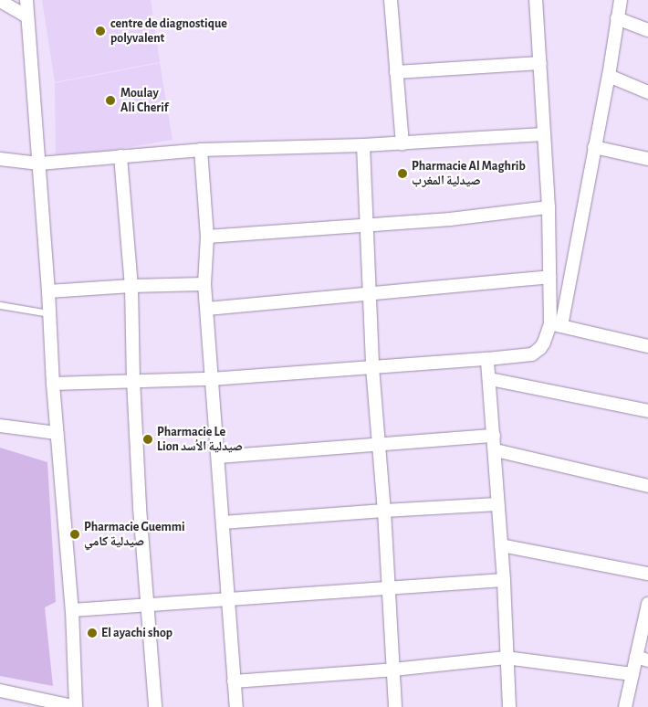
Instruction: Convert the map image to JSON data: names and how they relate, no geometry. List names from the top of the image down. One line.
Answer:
{"places":["centre de diagnostique polyvalent","Moulay Ali Cherif","Pharmacie Al Maghrib صيدلية المغرب","Pharmacie Le Lion صيدلية الأسد","Pharmacie Guemmi صيدلية كامي","El ayachi shop"]}
